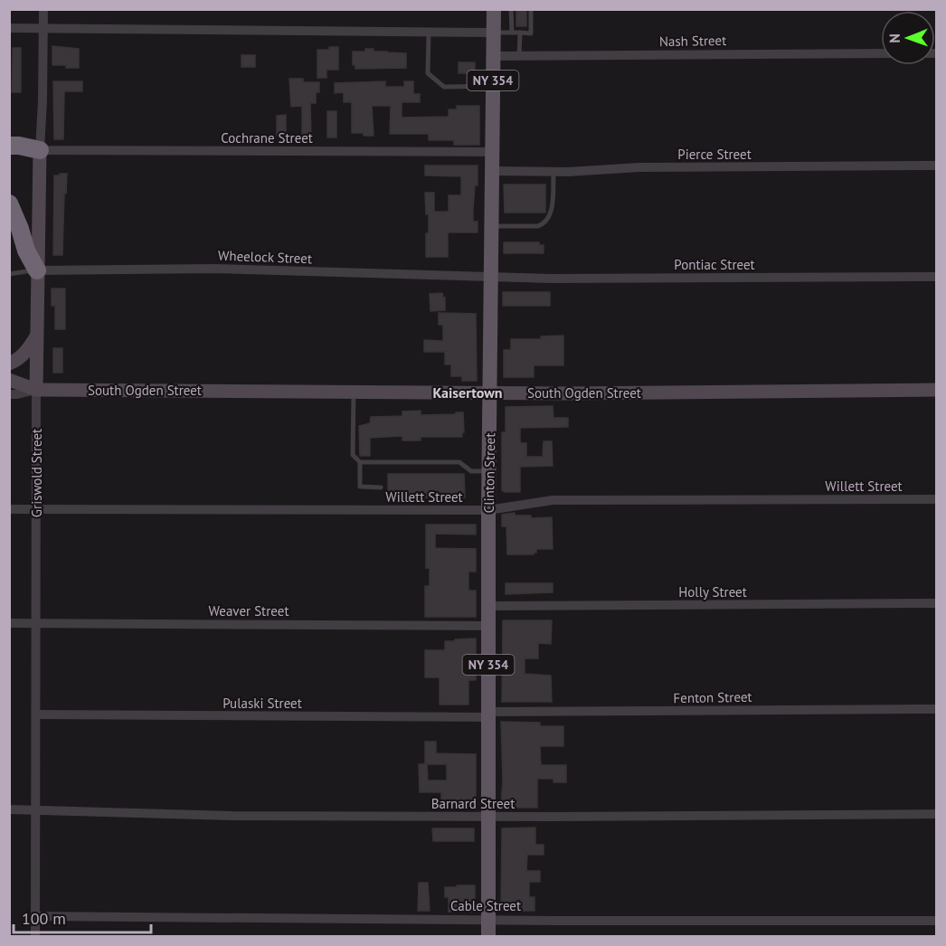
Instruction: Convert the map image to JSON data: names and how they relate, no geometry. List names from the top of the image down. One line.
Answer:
{"streets":{"main road":["NY 354","Clinton Street"],"street":["Nash Street","Cochrane Street","Pierce Street","Wheelock Street","Pontiac Street","South Ogden Street","Griswold Street","Willett Street","Holly Street","Weaver Street","Fenton Street","Pulaski Street","Barnard Street","Cable Street"]},"crossings":[["Nash Street","Clinton Street"],["Cochrane Street","Griswold Street"],["Cochrane Street","Clinton Street"],["Pierce Street","Clinton Street"],["Wheelock Street","Pontiac Street"],["Wheelock Street","Griswold Street"],["Wheelock Street","Clinton Street"],["Pontiac Street","Clinton Street"],["South Ogden Street","Griswold Street"],["South Ogden Street","Clinton Street"],["Griswold Street","Willett Street"],["Griswold Street","Weaver Street"],["Griswold Street","Pulaski Street"],["Griswold Street","Barnard Street"],["Griswold Street","Cable Street"],["Clinton Street","Willett Street"],["Clinton Street","Holly Street"],["Clinton Street","Weaver Street"],["Clinton Street","Fenton Street"],["Clinton Street","Pulaski Street"],["Clinton Street","Barnard Street"],["Clinton Street","Cable Street"],["Fenton Street","Pulaski Street"]],"districts":["Kaisertown"],"scale_bar":"100 m","north":"left"}
